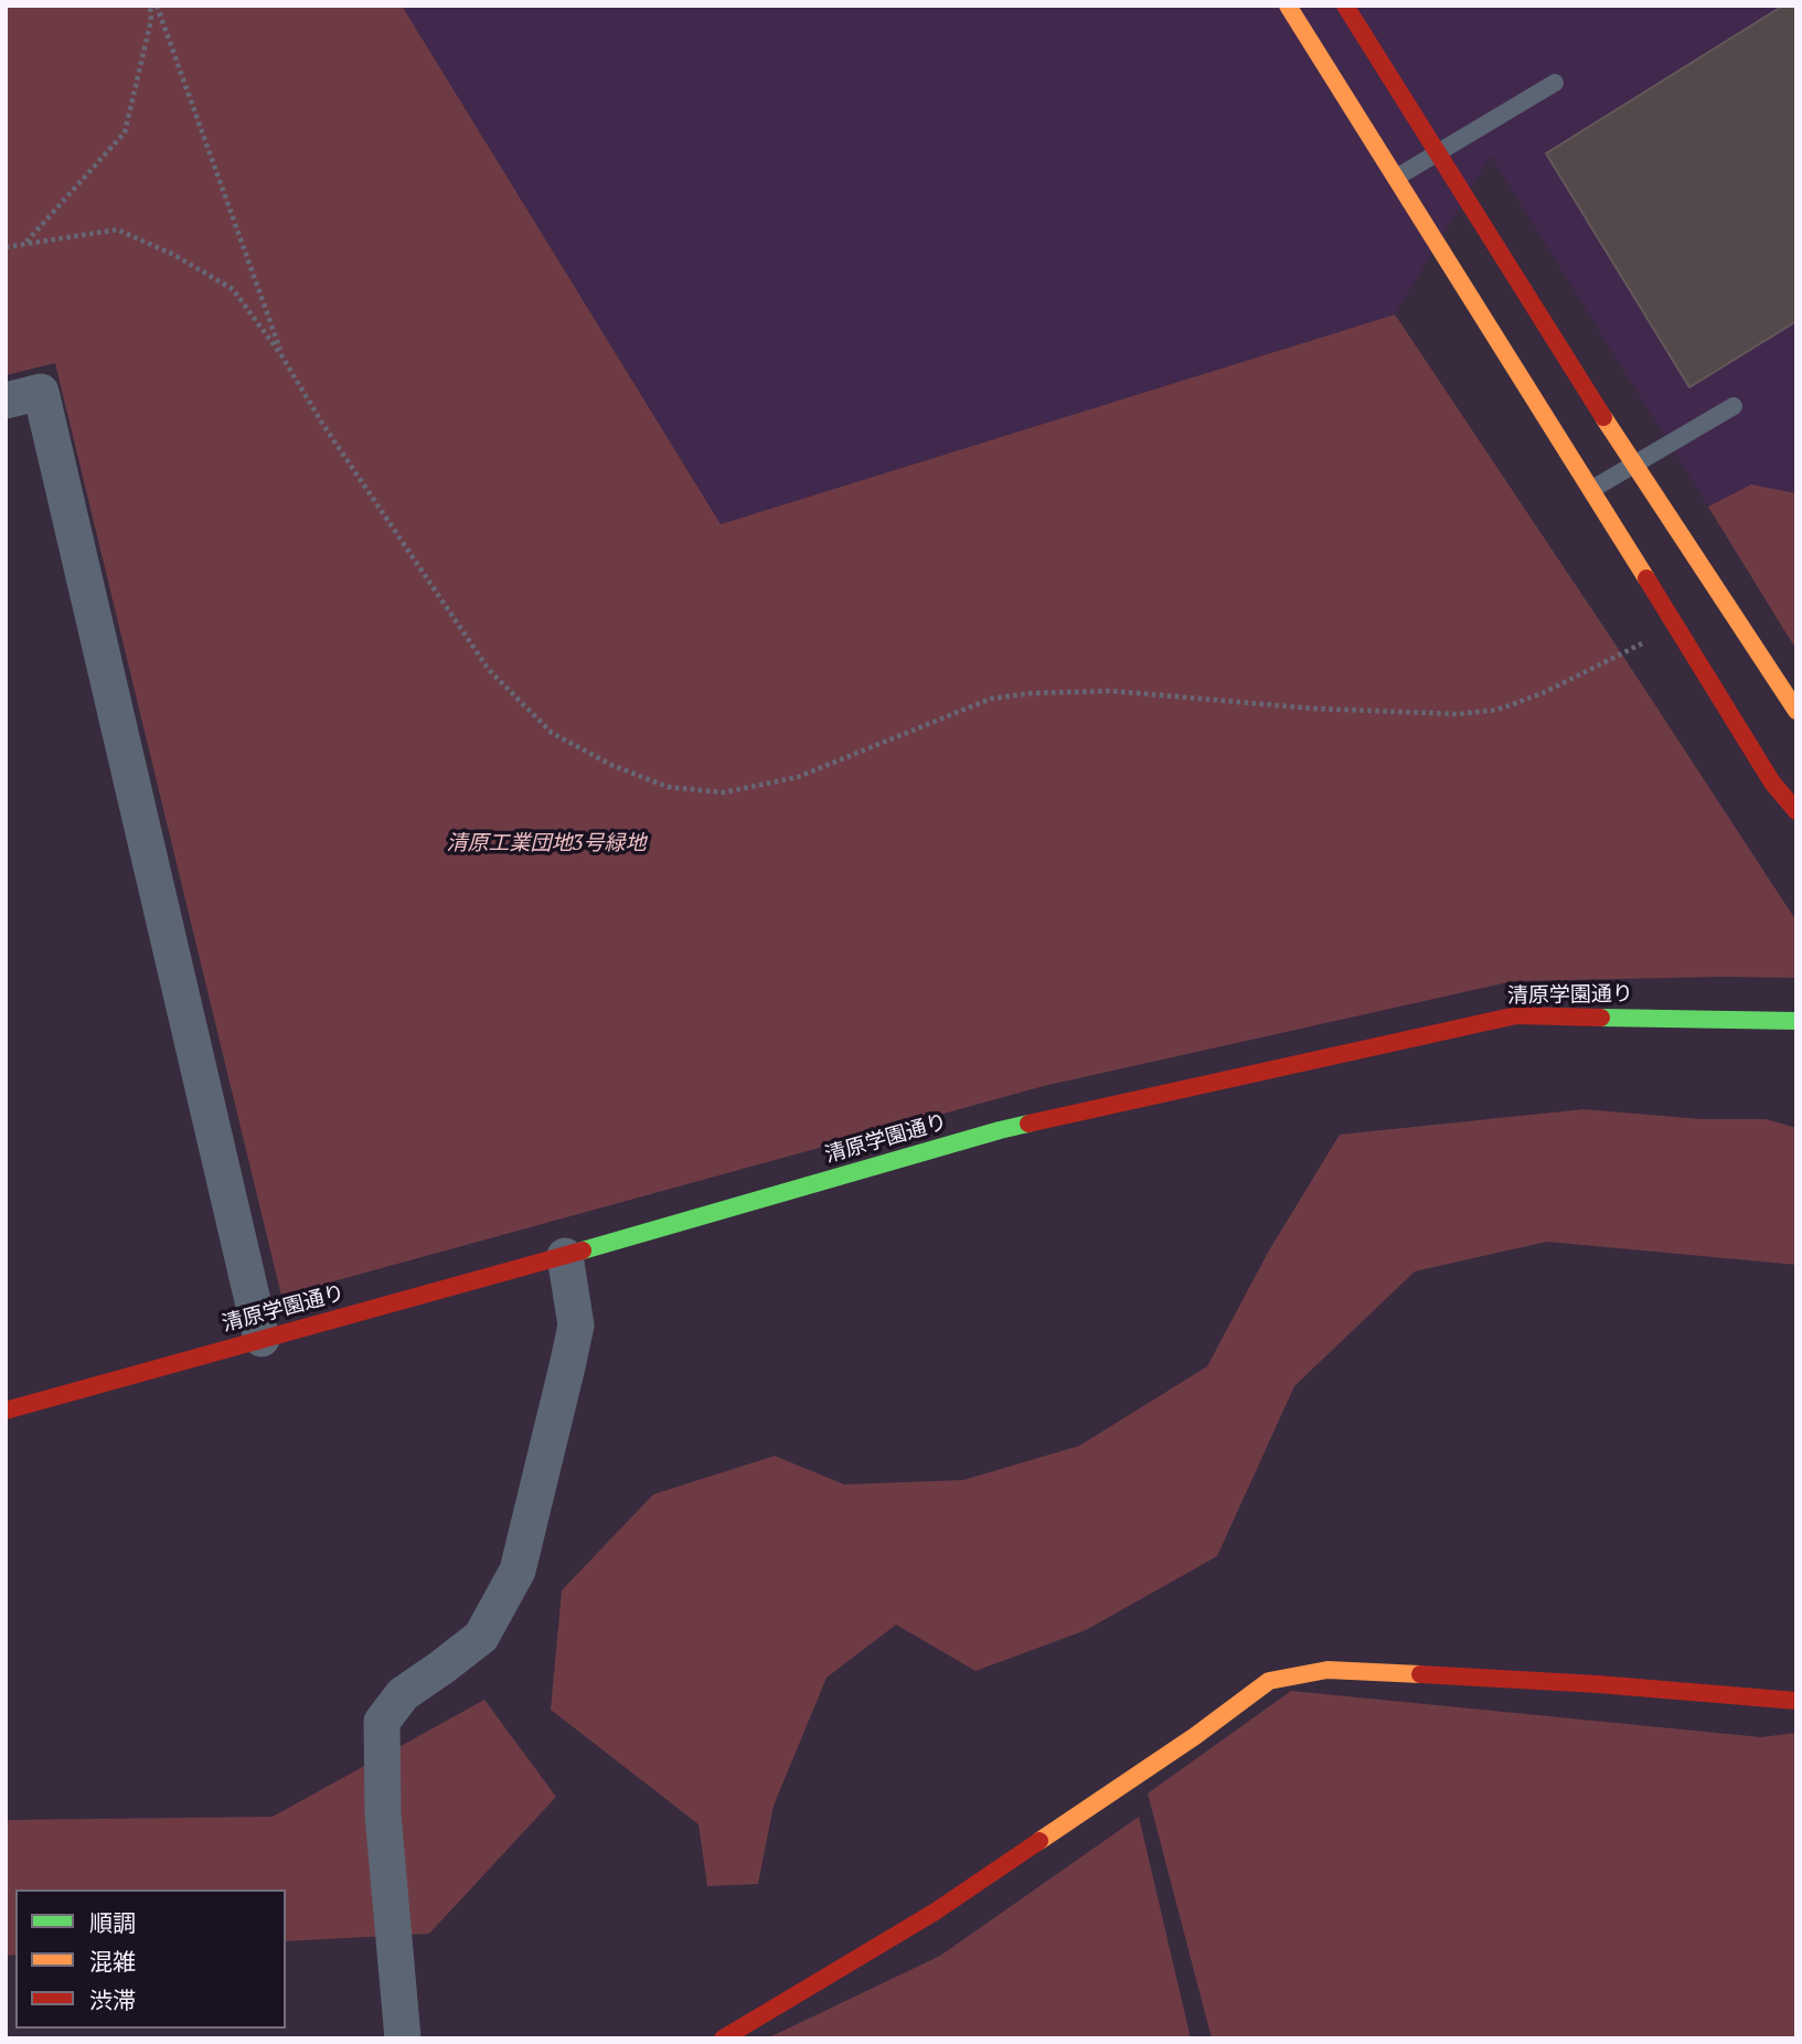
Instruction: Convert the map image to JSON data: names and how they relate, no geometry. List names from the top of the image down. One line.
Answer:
{"streets":{"street":["清原学園通り"]},"parks":["清原工業団地3号緑地"],"legend":["順調","混雑","渋滞"]}
